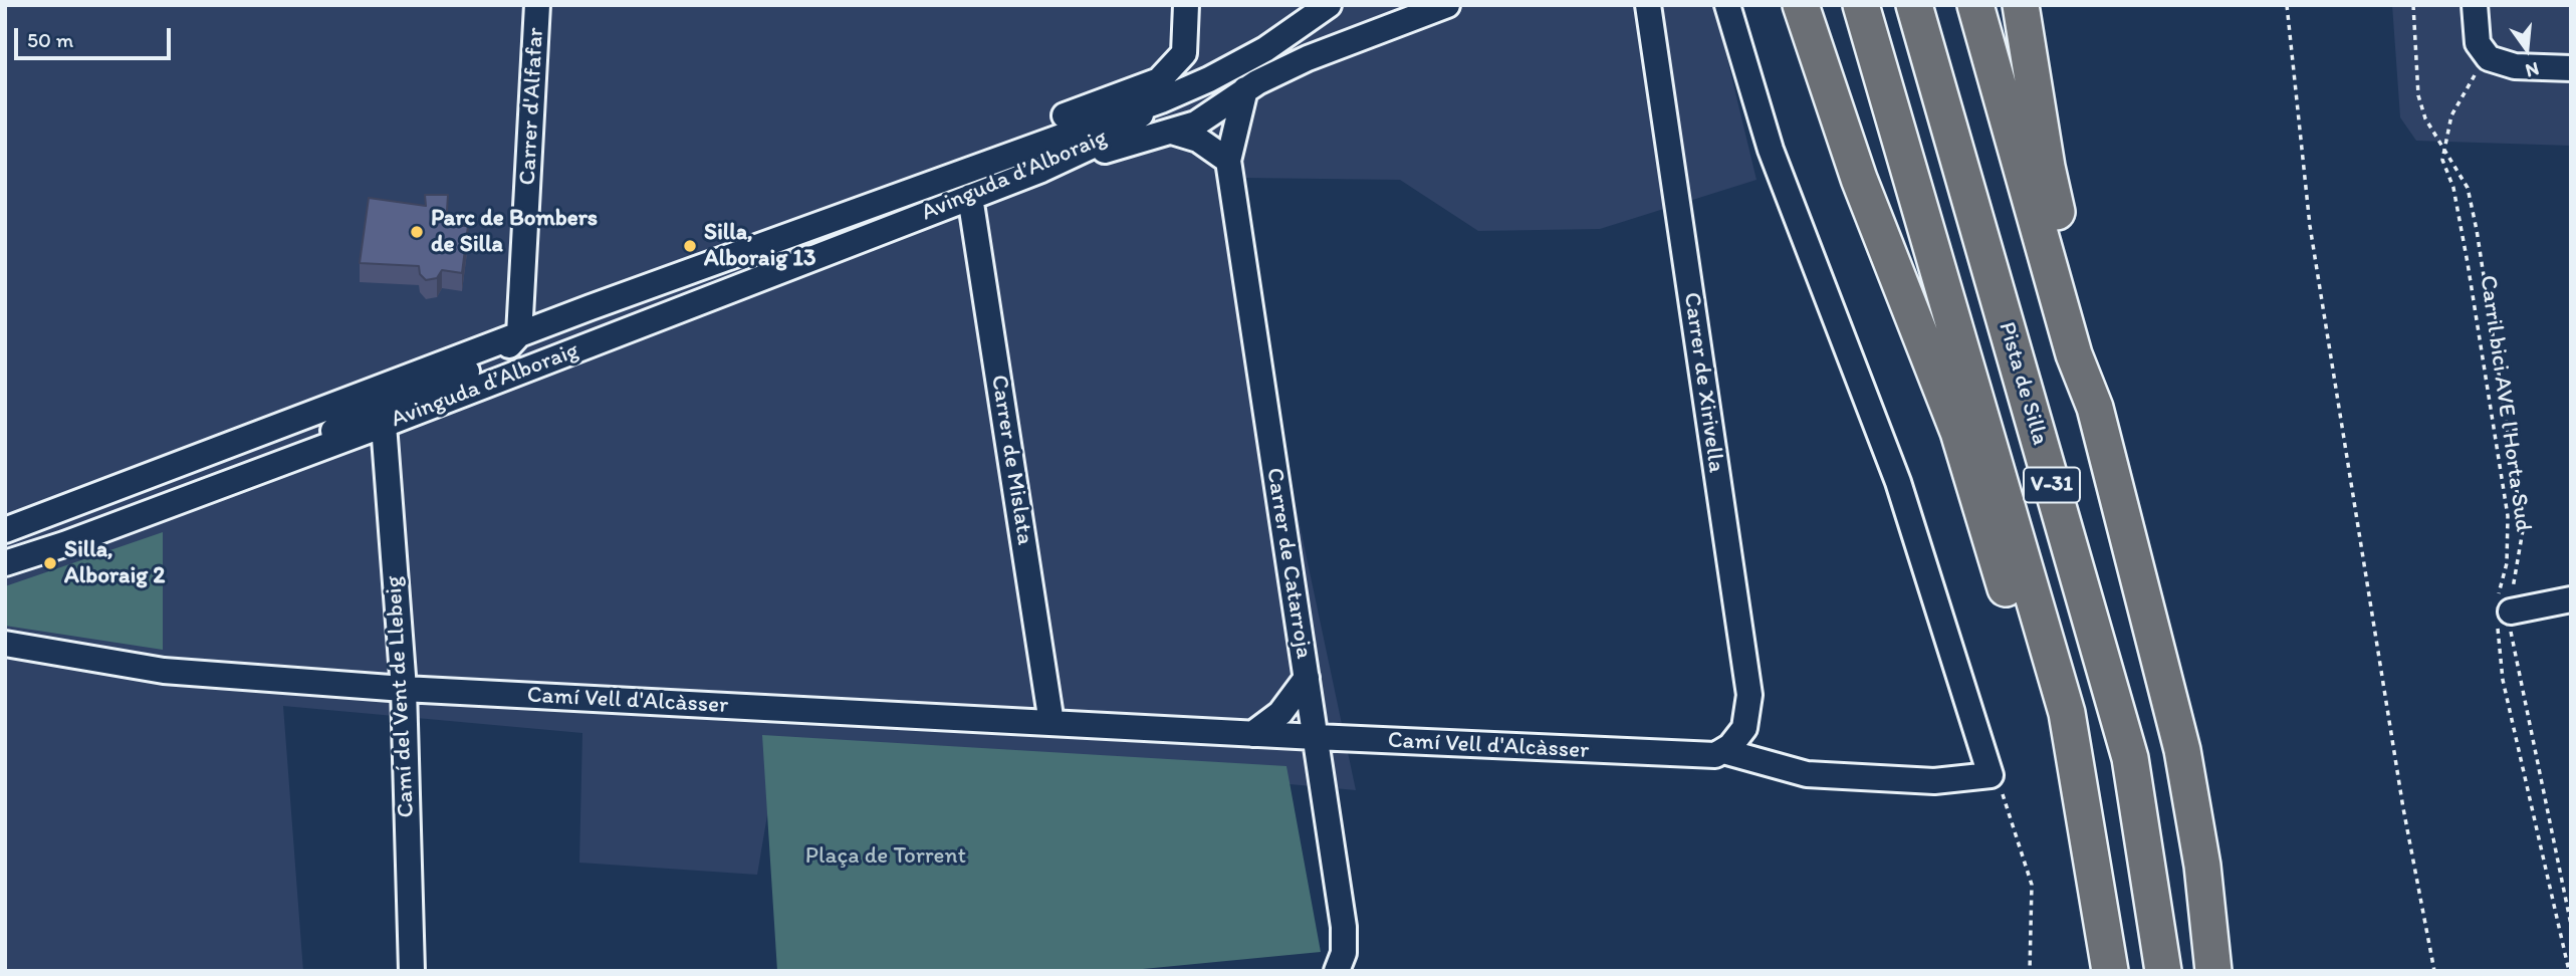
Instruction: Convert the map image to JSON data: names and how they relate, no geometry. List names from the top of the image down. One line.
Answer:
{"streets":{"highway":["Pista de Silla","V-31"],"street":["Carrer d'Alfafar","Avinguda d’Alboraig","Carrer de Xirivella","Carrer de Mislata","Carrer de Catarroja","Camí del Vent de Llebeig","Camí Vell d'Alcàsser"],"path":["Carril bici AVE l'Horta Sud"]},"crossings":[["Carrer d'Alfafar","Avinguda d’Alboraig"],["Avinguda d’Alboraig","Carrer de Mislata"],["Avinguda d’Alboraig","Camí del Vent de Llebeig"],["Carrer de Xirivella","Camí Vell d'Alcàsser"],["Carrer de Mislata","Camí Vell d'Alcàsser"],["Carrer de Catarroja","Camí Vell d'Alcàsser"],["Camí del Vent de Llebeig","Camí Vell d'Alcàsser"]],"parks":["Plaça de Torrent"],"places":["Parc de Bombers de Silla","Silla, Alboraig 13","Silla, Alboraig 2"],"scale_bar":"50 m","north":"bottom"}
